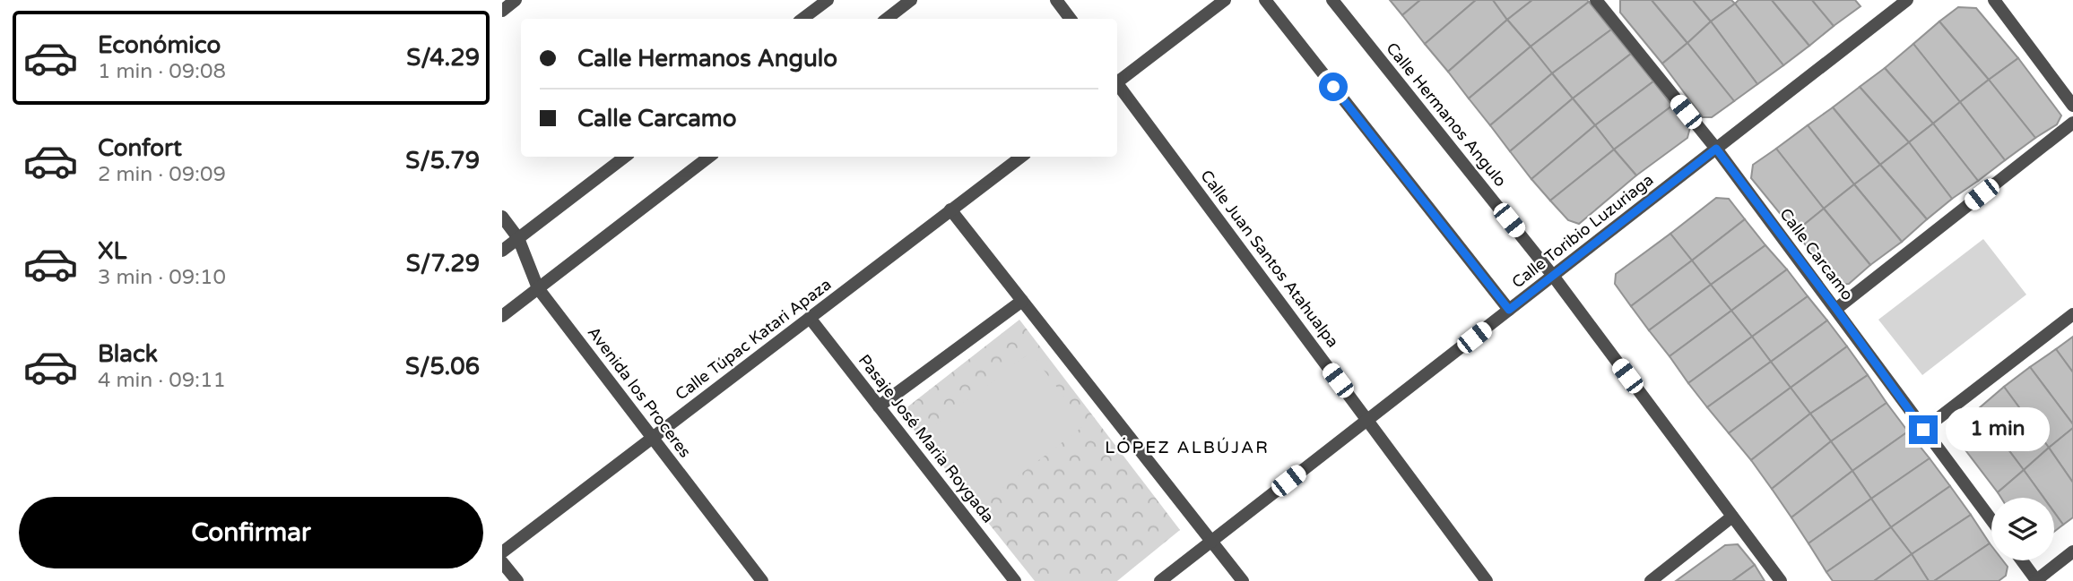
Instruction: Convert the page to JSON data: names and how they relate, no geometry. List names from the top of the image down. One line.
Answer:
{"streets":{"street":["Calle Hermanos Angulo","Calle Toribio Luzuriaga","Calle Carcamo","Calle Juan Santos Atahualpa","Calle Túpac Katari Apaza","Avenida los Proceres","Pasaje José Maria Roygada"]},"crossings":[["Calle Hermanos Angulo","Calle Toribio Luzuriaga"],["Calle Toribio Luzuriaga","Calle Carcamo"],["Calle Toribio Luzuriaga","Calle Juan Santos Atahualpa"],["Calle Túpac Katari Apaza","Avenida los Proceres"],["Calle Túpac Katari Apaza","Pasaje José Maria Roygada"]],"districts":["LÓPEZ ALBÚJAR"],"page":{"list":[{"name":"Económico","note":"1 min · 09:08","value":"S/4.29"},{"name":"Confort","note":"2 min · 09:09","value":"S/5.79"},{"name":"XL","note":"3 min · 09:10","value":"S/7.29"},{"name":"Black","note":"4 min · 09:11","value":"S/5.06"}],"banner":["Calle Hermanos Angulo","Calle Carcamo"],"bubble":"1 min","buttons":"Confirmar"}}
